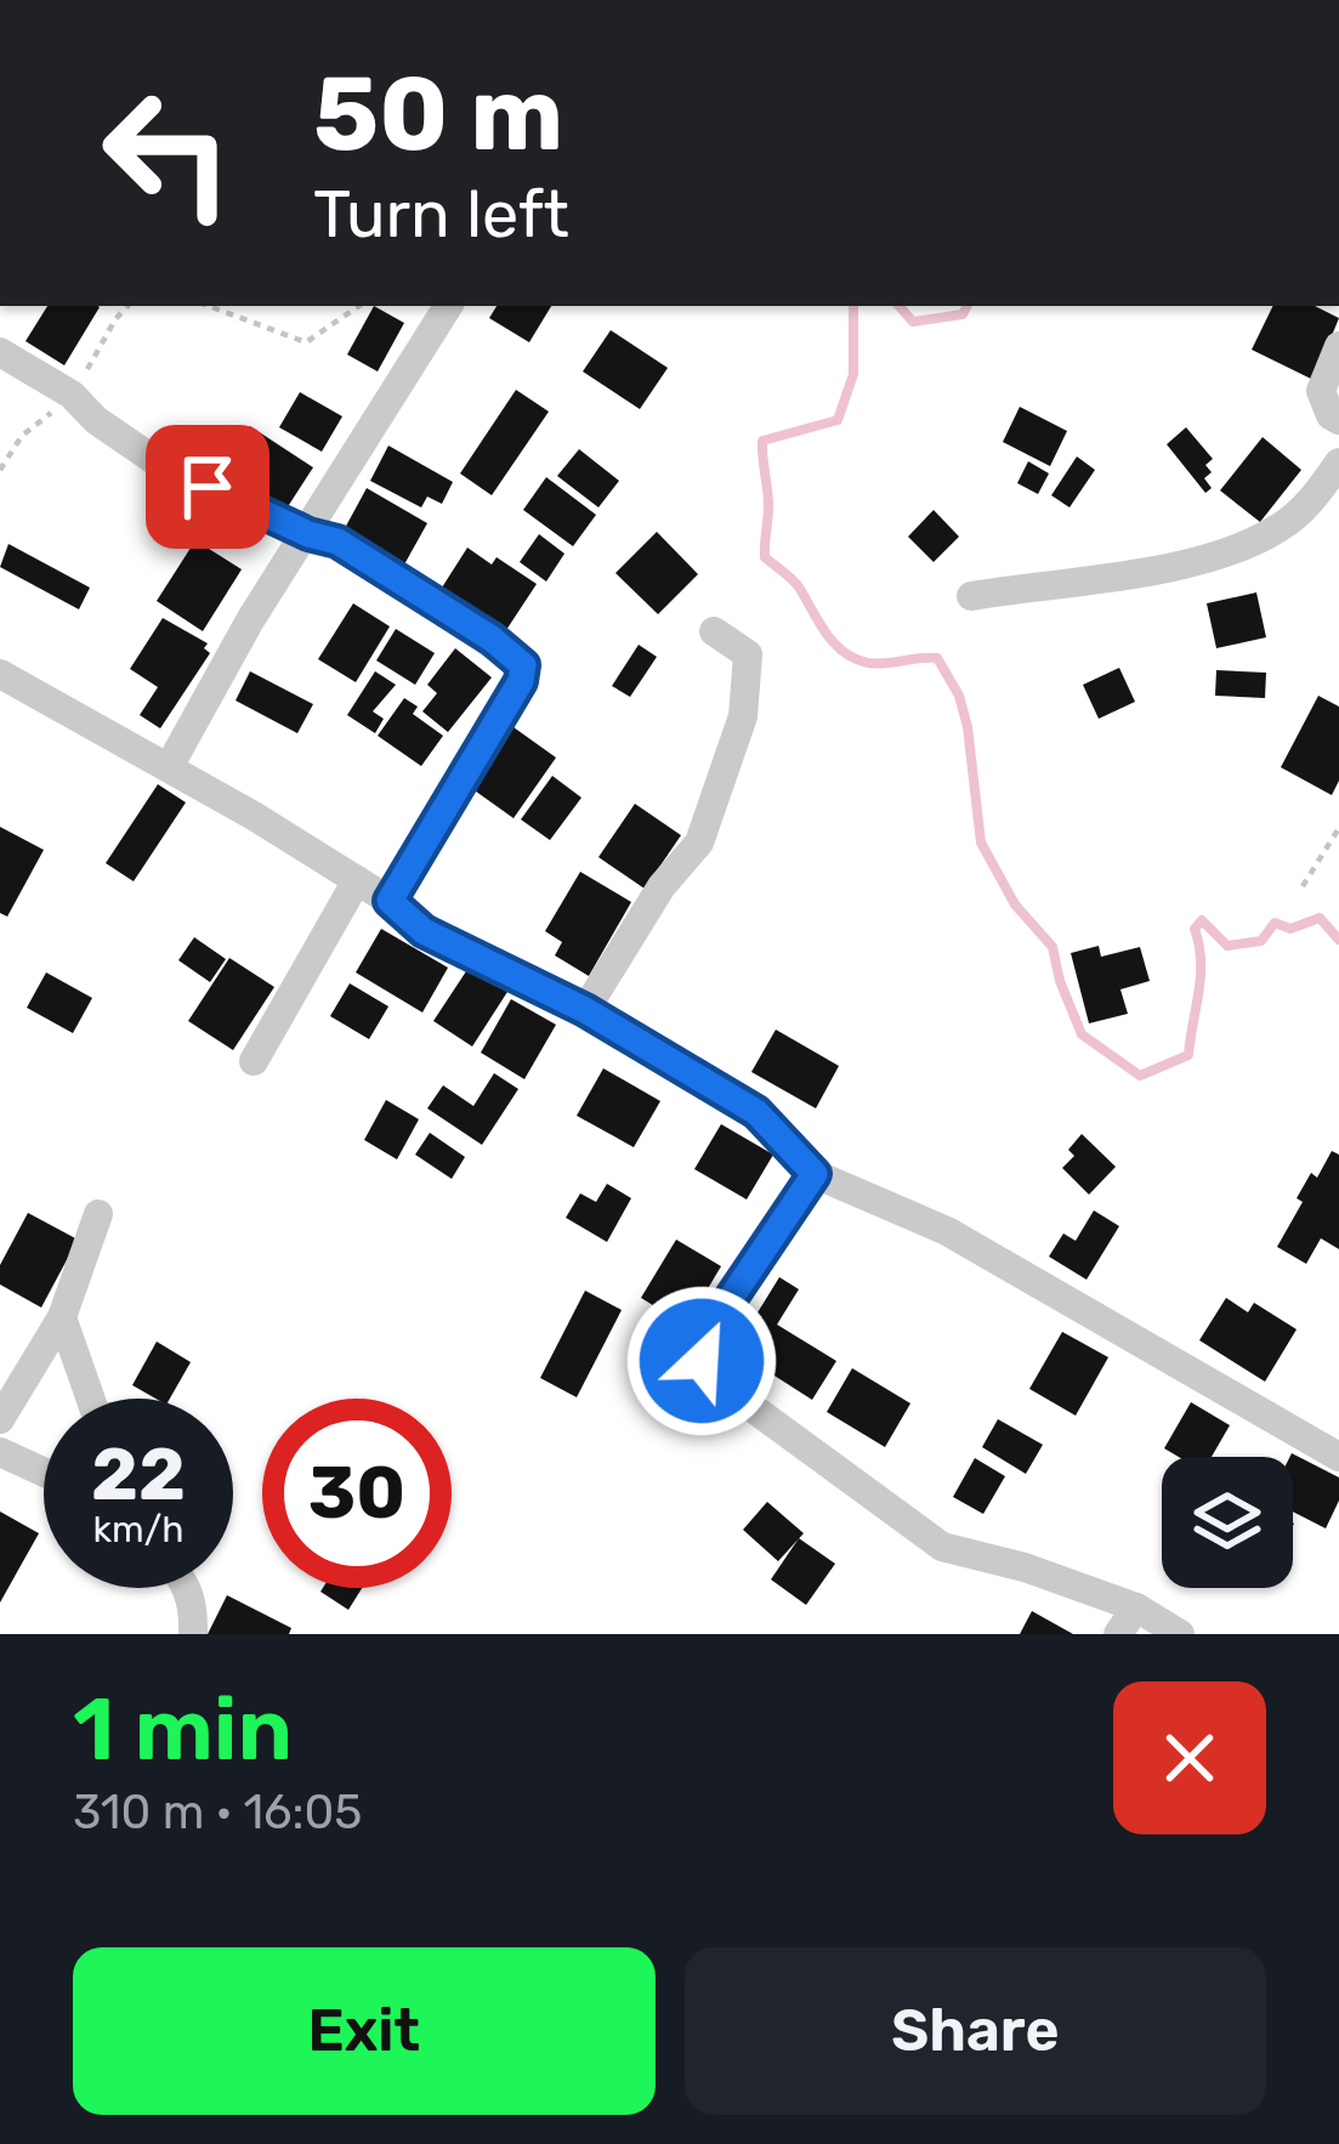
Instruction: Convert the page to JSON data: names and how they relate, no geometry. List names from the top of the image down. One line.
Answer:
{"page":{"turn":["50 m","Turn left"],"speed":"22 km/h","limit":"30","heading":["1 min","310 m · 16:05"],"buttons":["Exit","Share"]}}
